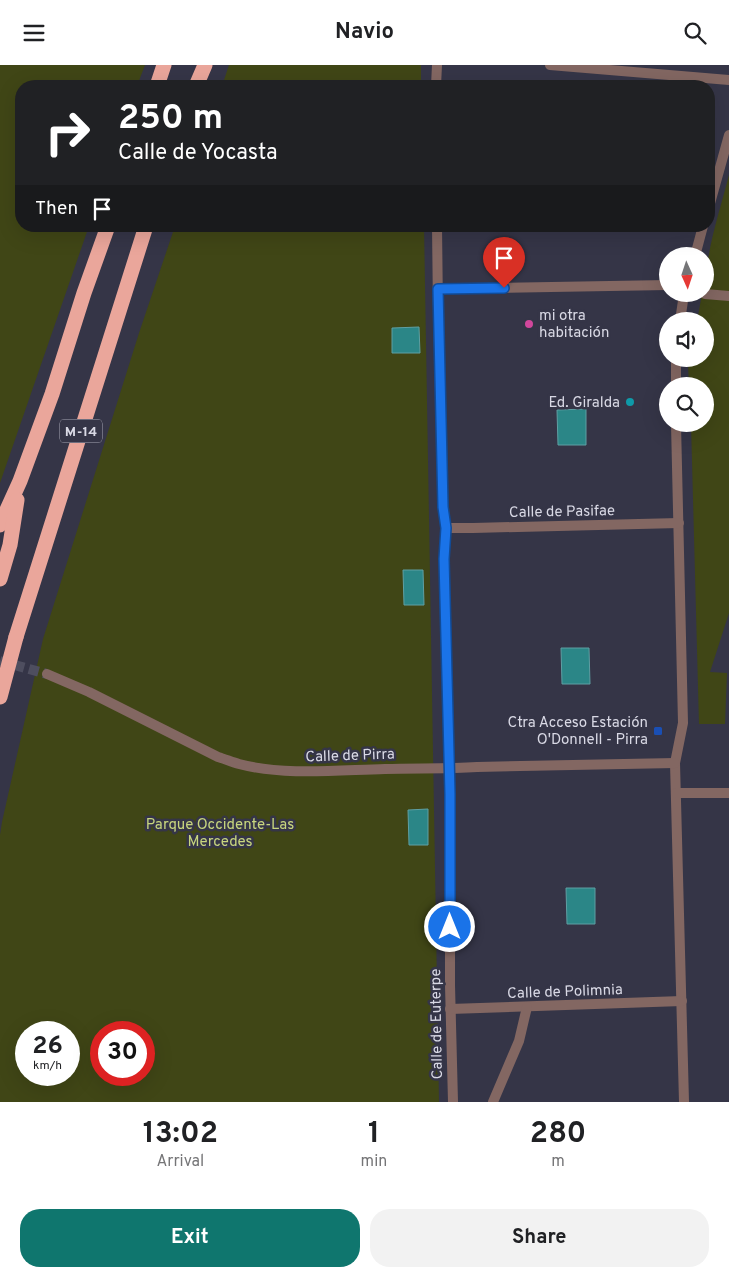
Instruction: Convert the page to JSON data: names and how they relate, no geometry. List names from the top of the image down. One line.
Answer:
{"streets":{"highway":["M-14"],"street":["Calle de Pasifae","Calle de Pirra","Calle de Polimnia","Calle de Euterpe"]},"crossings":[["Calle de Pasifae","Calle de Euterpe"],["Calle de Pirra","Calle de Euterpe"],["Calle de Polimnia","Calle de Euterpe"]],"parks":["Parque Occidente-Las Mercedes"],"places":{"other":["mi otra habitación","Ed. Giralda"],"transit":["Ctra Acceso Estación O'Donnell - Pirra"]},"north":"bottom","page":{"header":"Navio","turn":["250 m","Calle de Yocasta"],"then":"Then","speed":"26 km/h","limit":"30","eta":["13:02","Arrival","1","min","280","m"],"buttons":["Exit","Share"]}}
